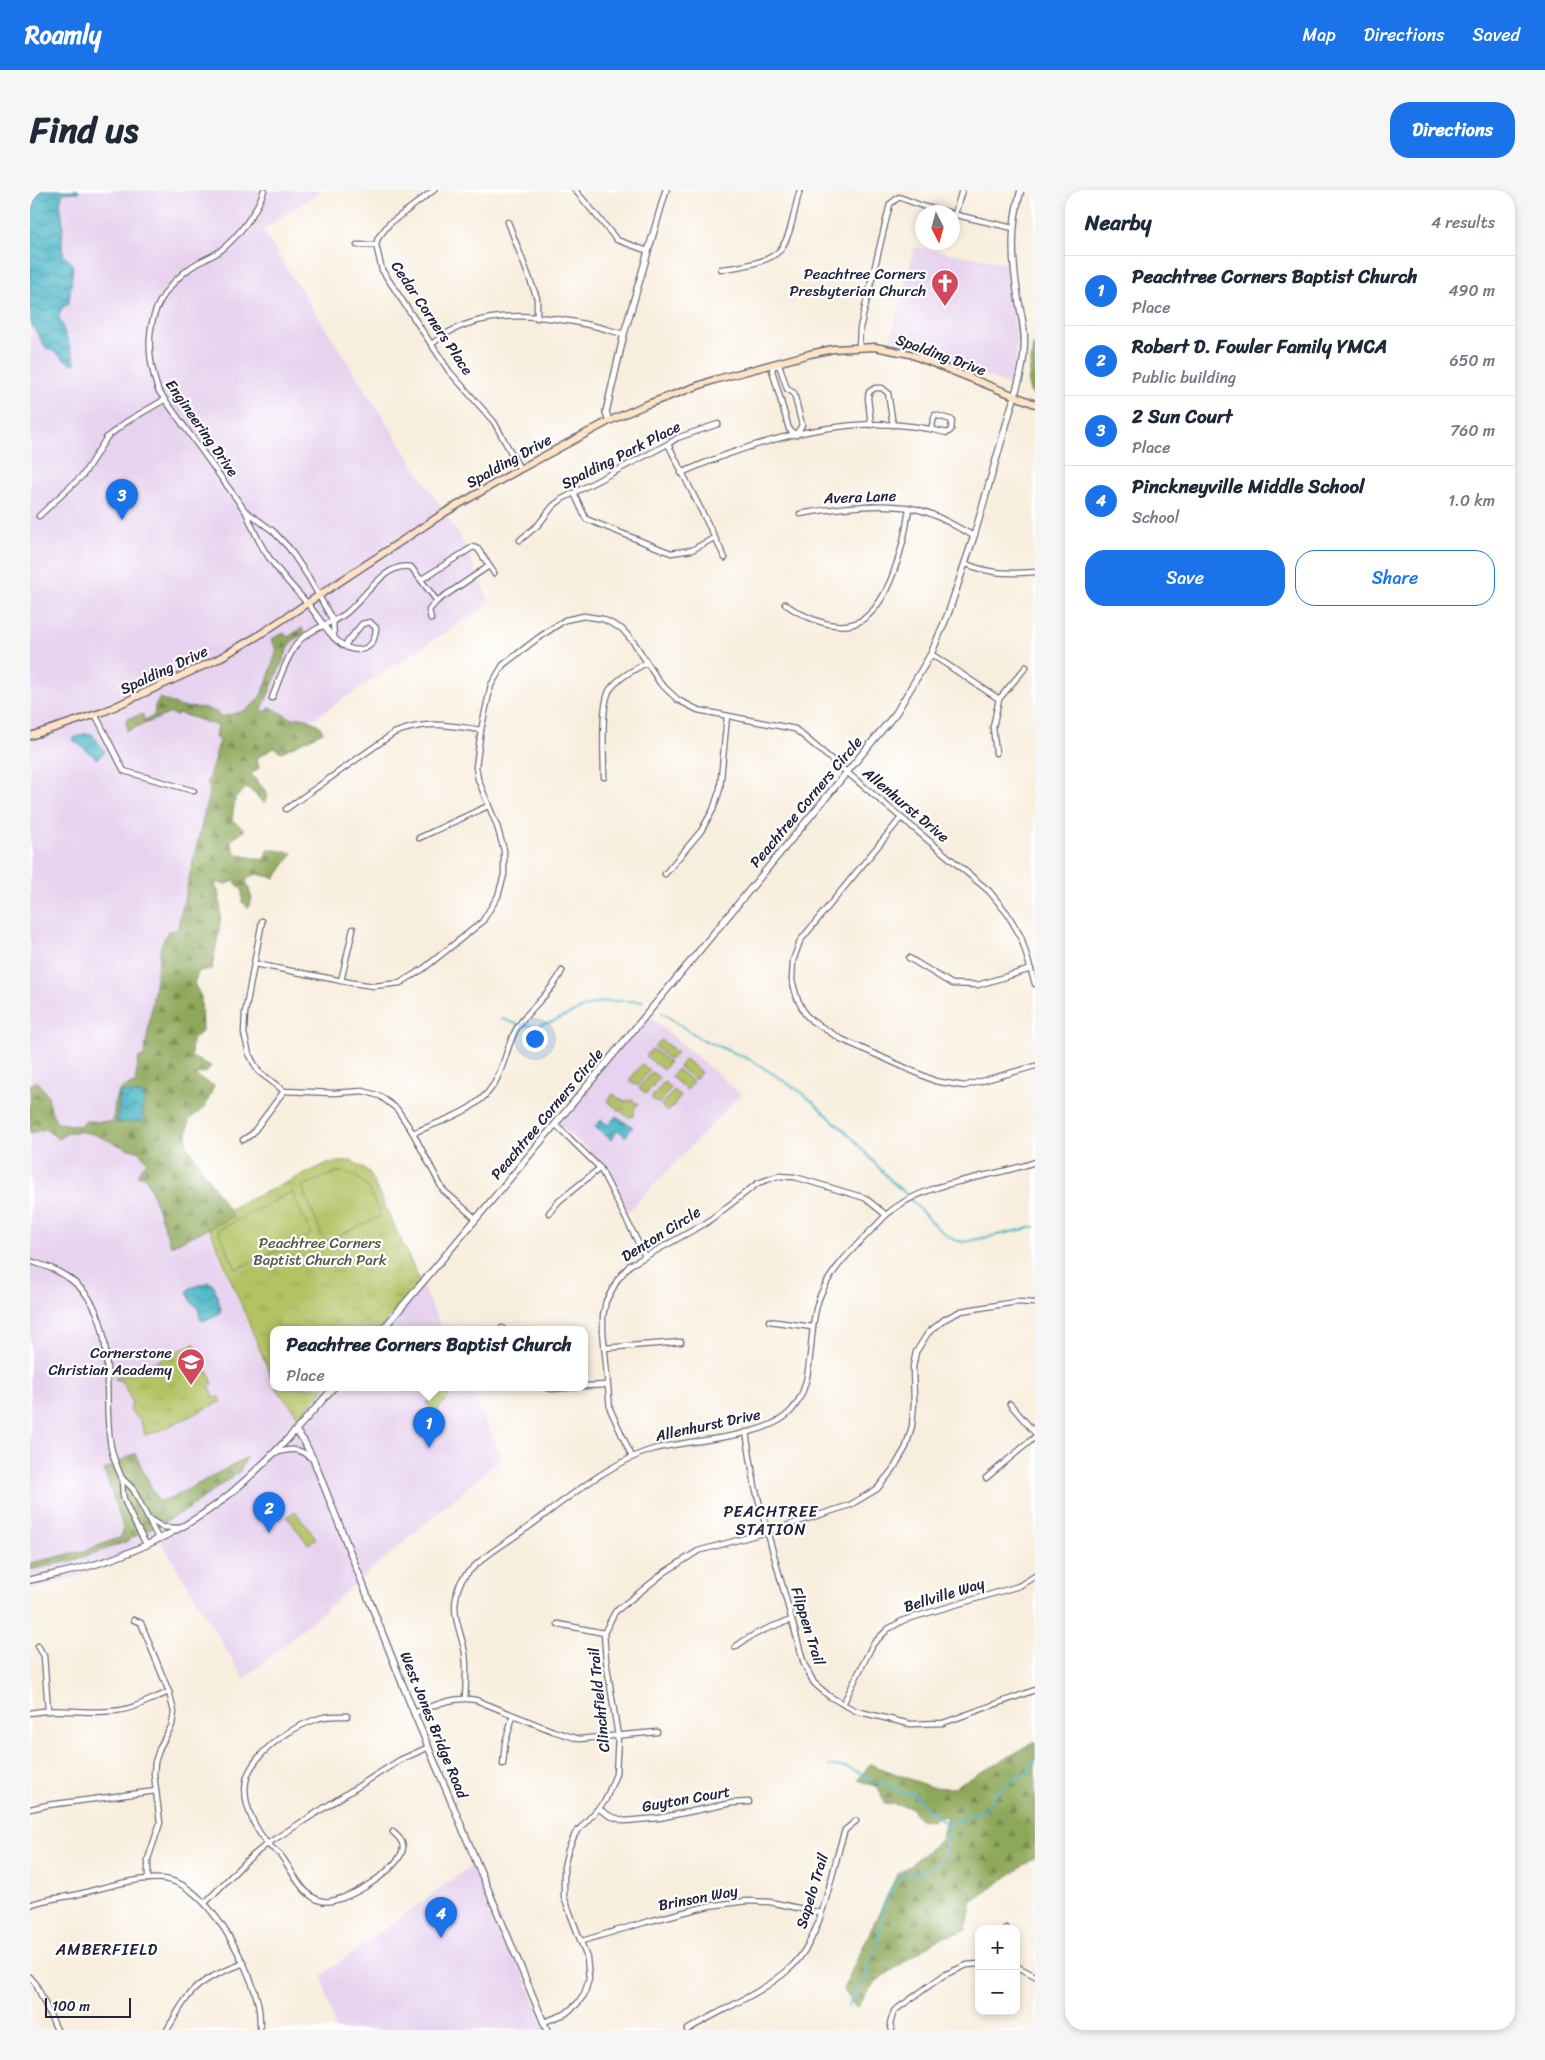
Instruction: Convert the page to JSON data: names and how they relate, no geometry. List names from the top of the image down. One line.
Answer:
{"streets":{"main road":["Spalding Drive"],"street":["Cedar Corners Place","Engineering Drive","Spalding Park Place","Avera Lane","Peachtree Corners Circle","Allenhurst Drive","Denton Circle","Bellville Way","Flippen Trail","Clinchfield Trail","West Jones Bridge Road","Guyton Court","Sapelo Trail","Brinson Way"]},"crossings":[["Cedar Corners Place","Spalding Drive"],["Spalding Drive","Engineering Drive"],["Spalding Drive","Peachtree Corners Circle"],["Avera Lane","Peachtree Corners Circle"],["Peachtree Corners Circle","Allenhurst Drive"],["Allenhurst Drive","Denton Circle"],["Allenhurst Drive","Flippen Trail"],["Bellville Way","Flippen Trail"],["Flippen Trail","Clinchfield Trail"],["Clinchfield Trail","West Jones Bridge Road"],["Clinchfield Trail","Guyton Court"],["Clinchfield Trail","Brinson Way"],["Sapelo Trail","Brinson Way"]],"districts":["PEACHTREE STATION","AMBERFIELD"],"parks":["Peachtree Corners Baptist Church Park"],"places":{"church":["Peachtree Corners Presbyterian Church"],"school or university":["Cornerstone Christian Academy"]},"scale_bar":"100 m","north":"bottom","page":{"header":"Roamly","nav":["Map","Directions","Saved"],"title":"Find us","buttons":["Directions",["Save","Share"]],"heading":["Nearby","4 results"],"list":[{"mark":"1","name":"Peachtree Corners Baptist Church","note":"Place","value":"490 m"},{"mark":"2","name":"Robert D. Fowler Family YMCA","note":"Public building","value":"650 m"},{"mark":"3","name":"2 Sun Court","note":"Place","value":"760 m"},{"mark":"4","name":"Pinckneyville Middle School","note":"School","value":"1.0 km"}],"pins":["3","1","2","4"],"popup":["Peachtree Corners Baptist Church","Place"],"map_buttons":["+","−"],"scale":"100 m"}}
